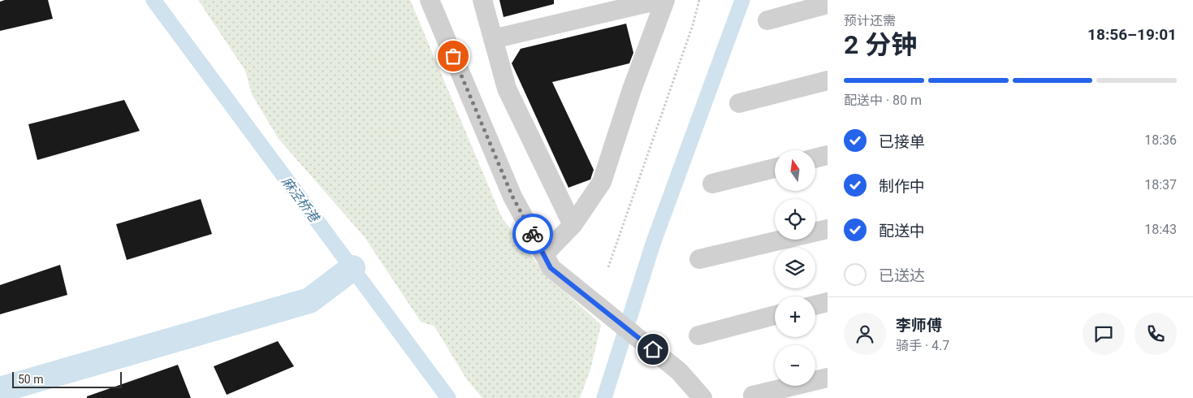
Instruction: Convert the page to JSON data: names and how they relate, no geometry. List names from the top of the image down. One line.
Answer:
{"water":["麻泾桥港"],"scale_bar":"50 m","north":"top","page":{"heading":["2 分钟","预计还需","18:56–19:01"],"panel":["李师傅","骑手 · 4.7"],"bar":"配送中 · 80 m","list":[["已接单","18:36"],["制作中","18:37"],["配送中","18:43"],"已送达"],"map_buttons":["+","−"],"scale":"50 m"}}
